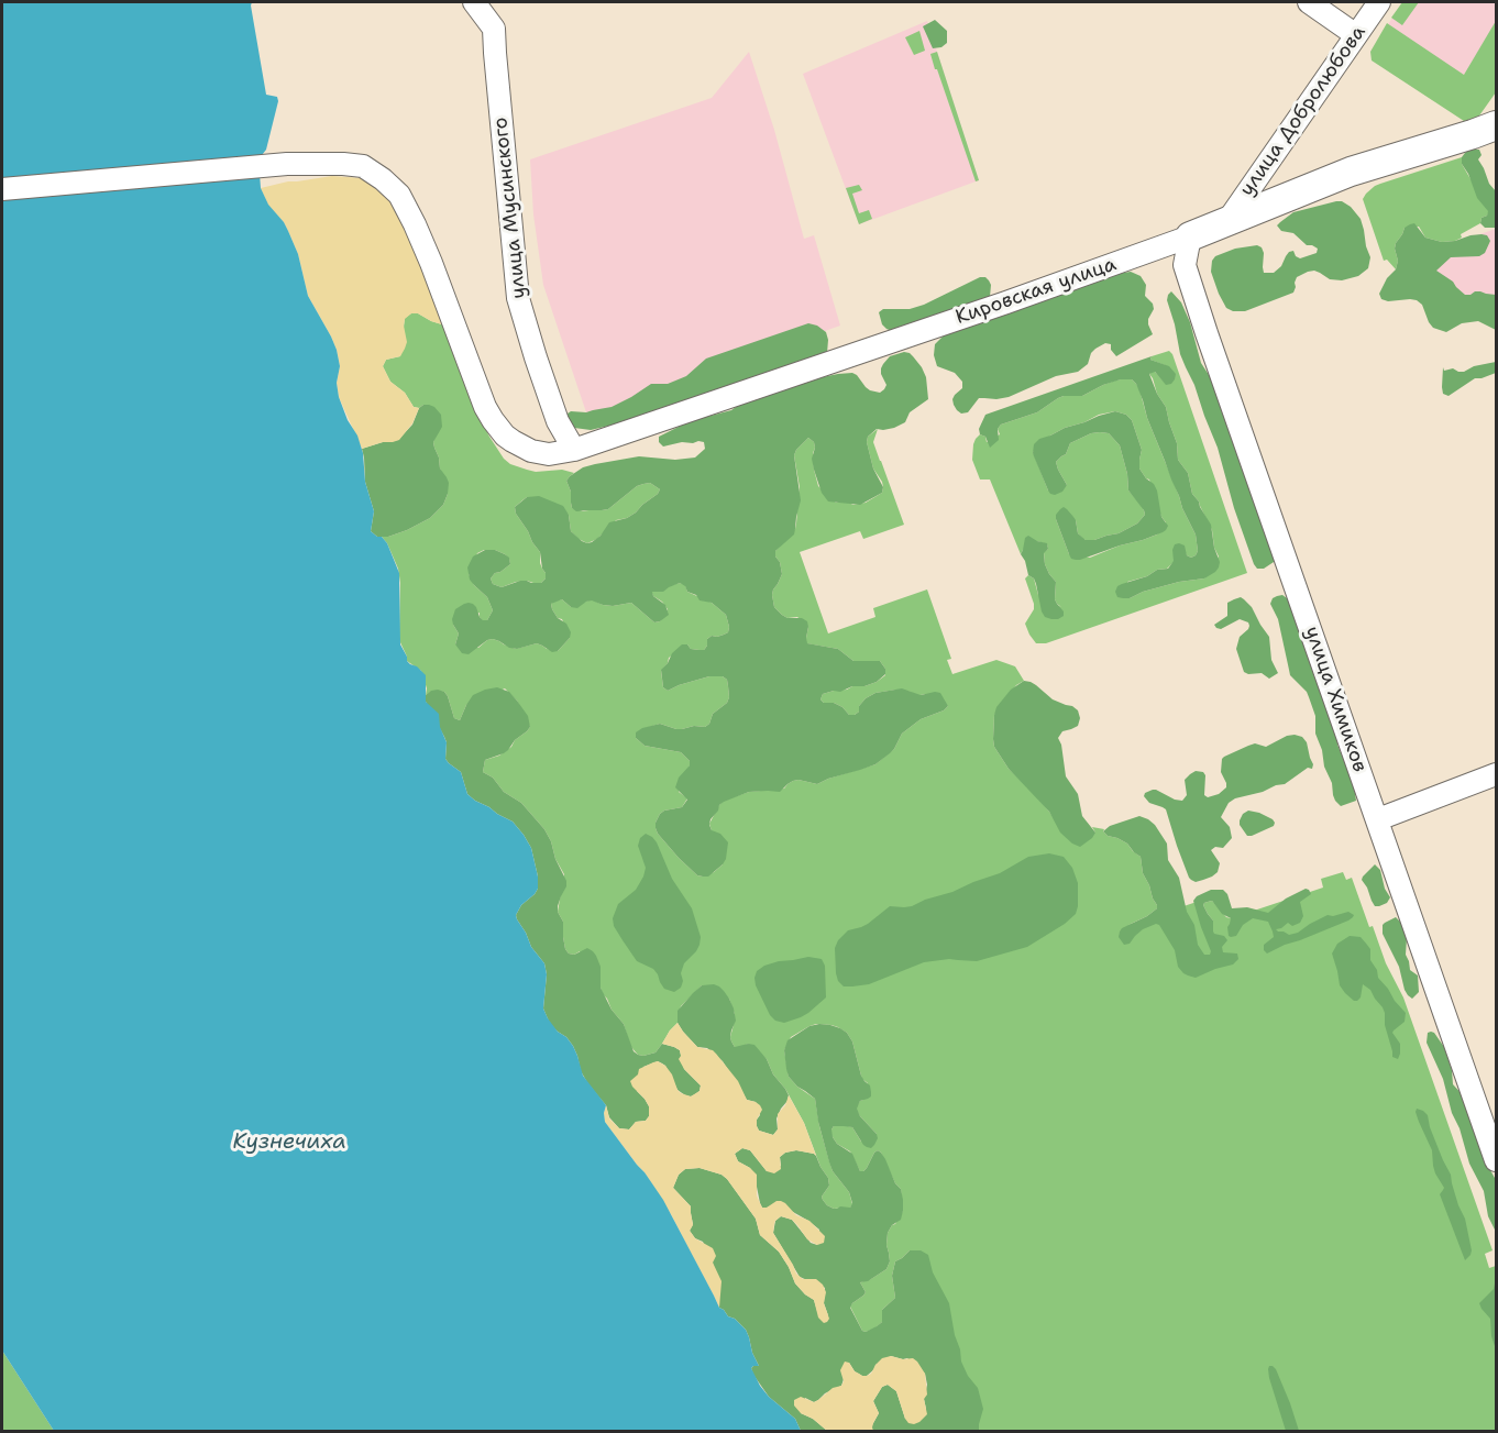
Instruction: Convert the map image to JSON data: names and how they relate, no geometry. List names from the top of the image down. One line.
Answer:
{"streets":{"main road":["Кировская улица"],"street":["улица Добролюбова","улица Мусинского","улица Химиков"]},"crossings":[["улица Добролюбова","Кировская улица"],["улица Мусинского","Кировская улица"],["Кировская улица","улица Химиков"]],"water":["Кузнечиха"]}
